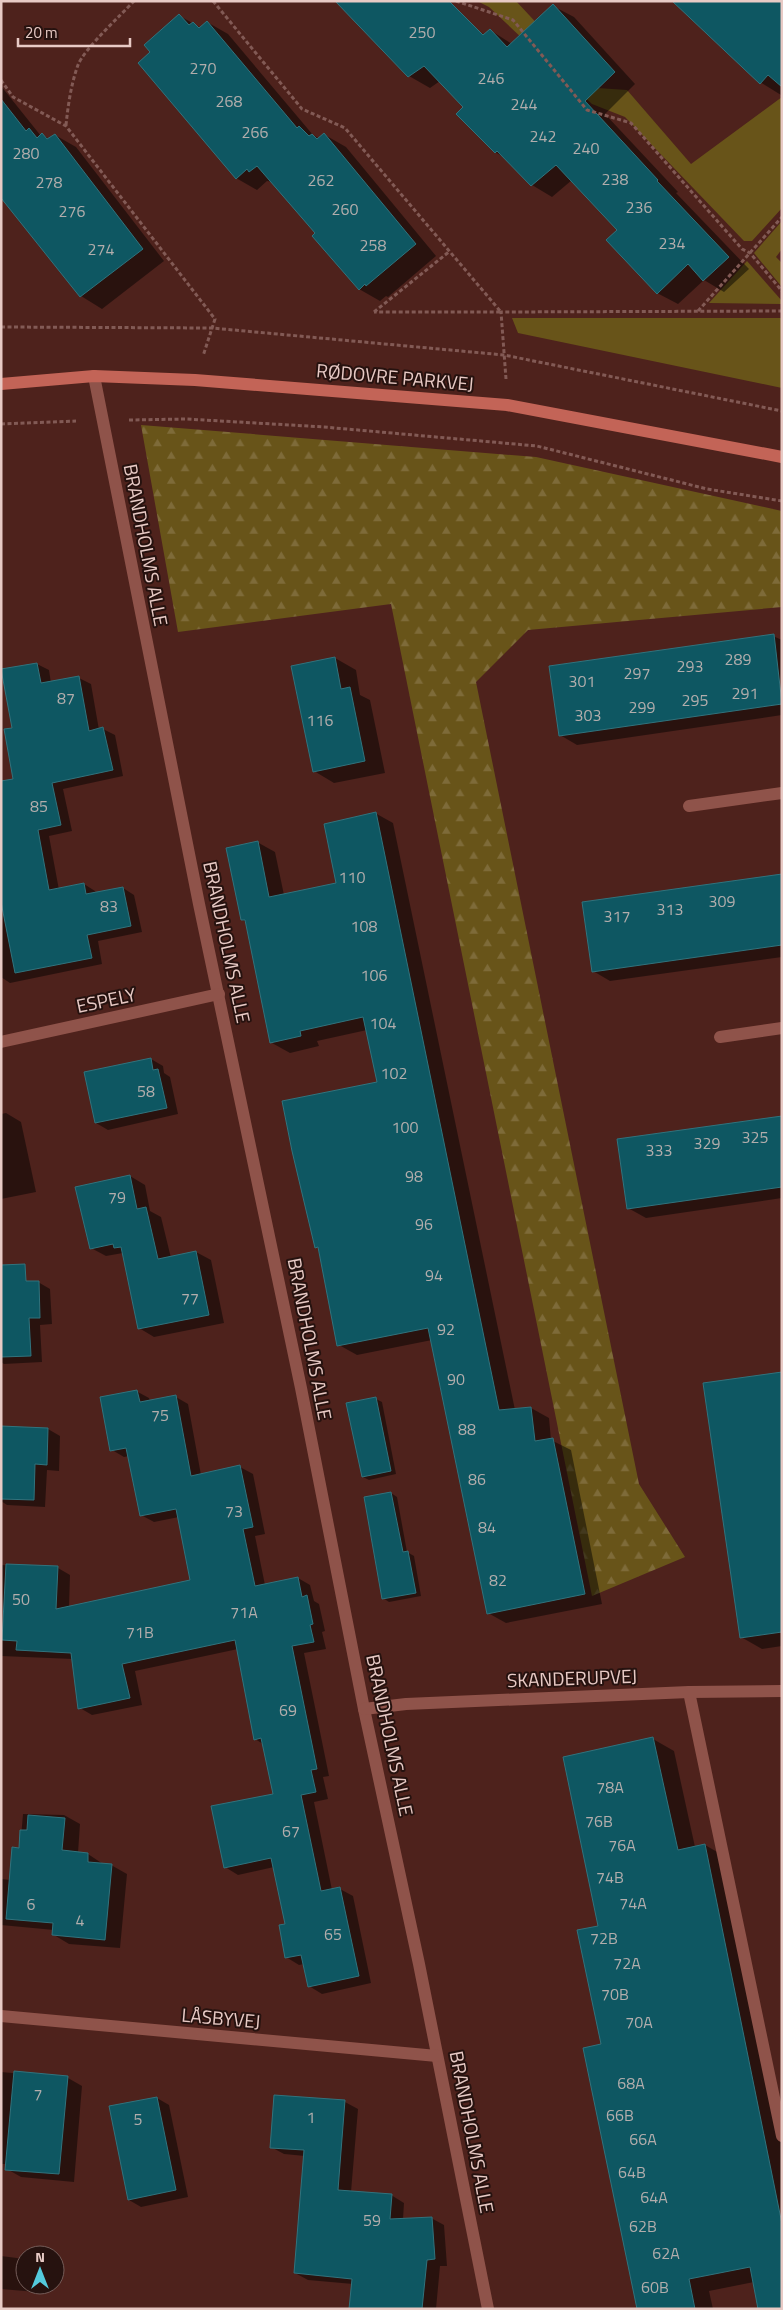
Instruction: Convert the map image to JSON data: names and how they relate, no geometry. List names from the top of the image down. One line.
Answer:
{"streets":{"street":["RØDOVRE PARKVEJ","BRANDHOLMS ALLE","ESPELY","SKANDERUPVEJ","LÅSBYVEJ"]},"crossings":[["RØDOVRE PARKVEJ","BRANDHOLMS ALLE"],["BRANDHOLMS ALLE","ESPELY"],["BRANDHOLMS ALLE","SKANDERUPVEJ"],["BRANDHOLMS ALLE","LÅSBYVEJ"]],"house_numbers":["250","270","246","268","244","266","242","240","280","238","262","278","236","260","276","234","258","274","289","293","297","301","291","87","295","299","303","116","85","110","309","83","313","317","108","106","104","102","58","100","325","329","333","98","79","96","94","77","92","90","75","88","86","73","84","82","50","71A","71B","69","78A","76B","67","76A","74B","74A","6","4","65","72B","72A","70B","70A","68A","7","66B","1","5","66A","64B","64A","59","62B","62A","60B"],"scale_bar":"20 m","north":"top"}
